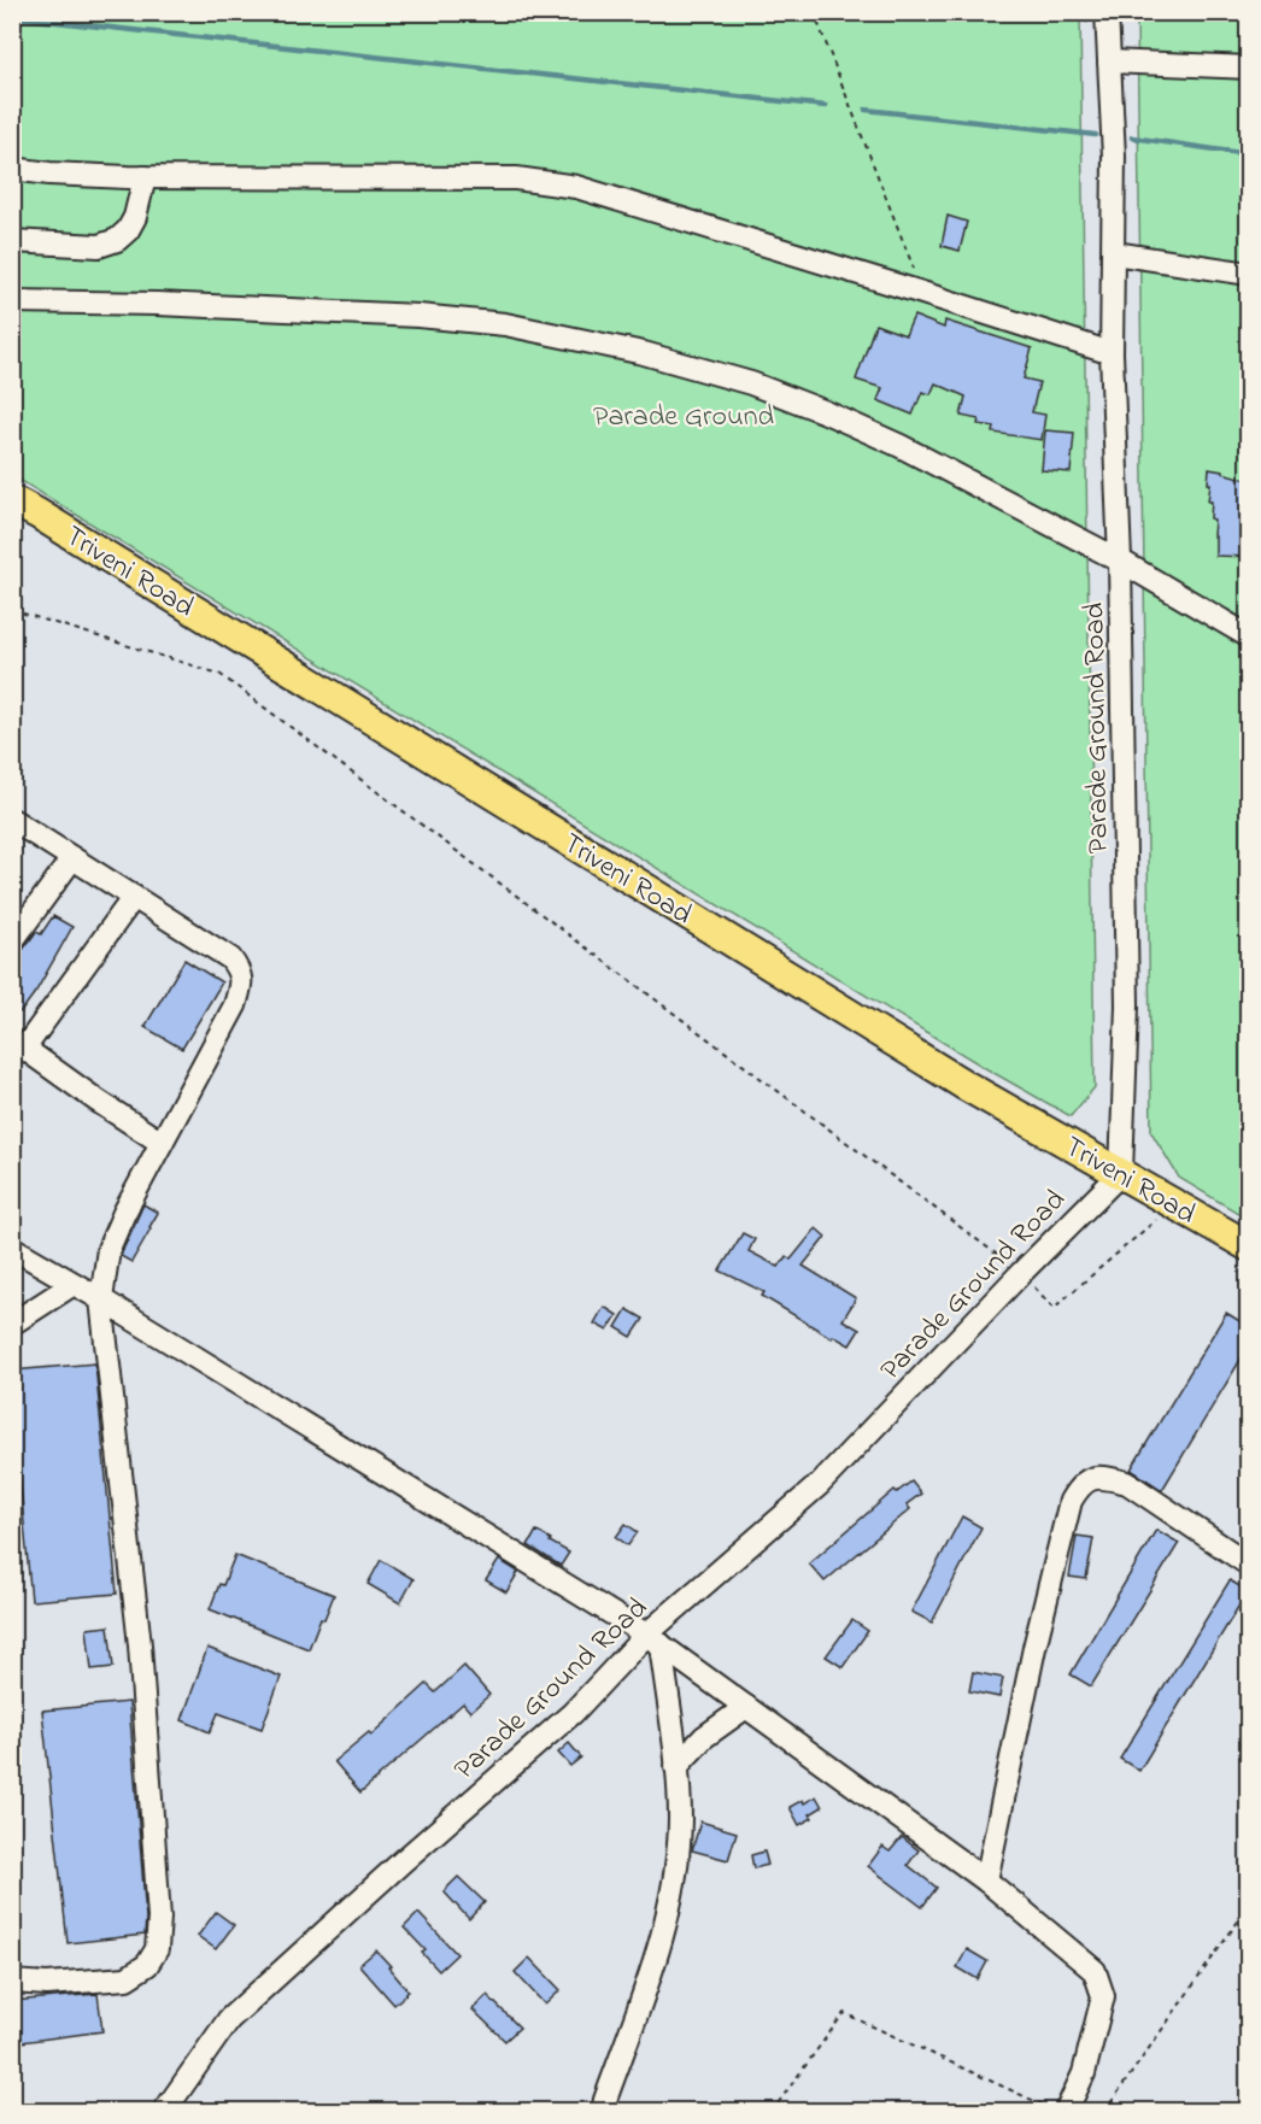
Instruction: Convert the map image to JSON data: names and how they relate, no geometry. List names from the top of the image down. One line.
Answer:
{"streets":{"main road":["Triveni Road"],"street":["Parade Ground Road"]},"crossings":[["Triveni Road","Parade Ground Road"]],"parks":["Parade Ground"]}
